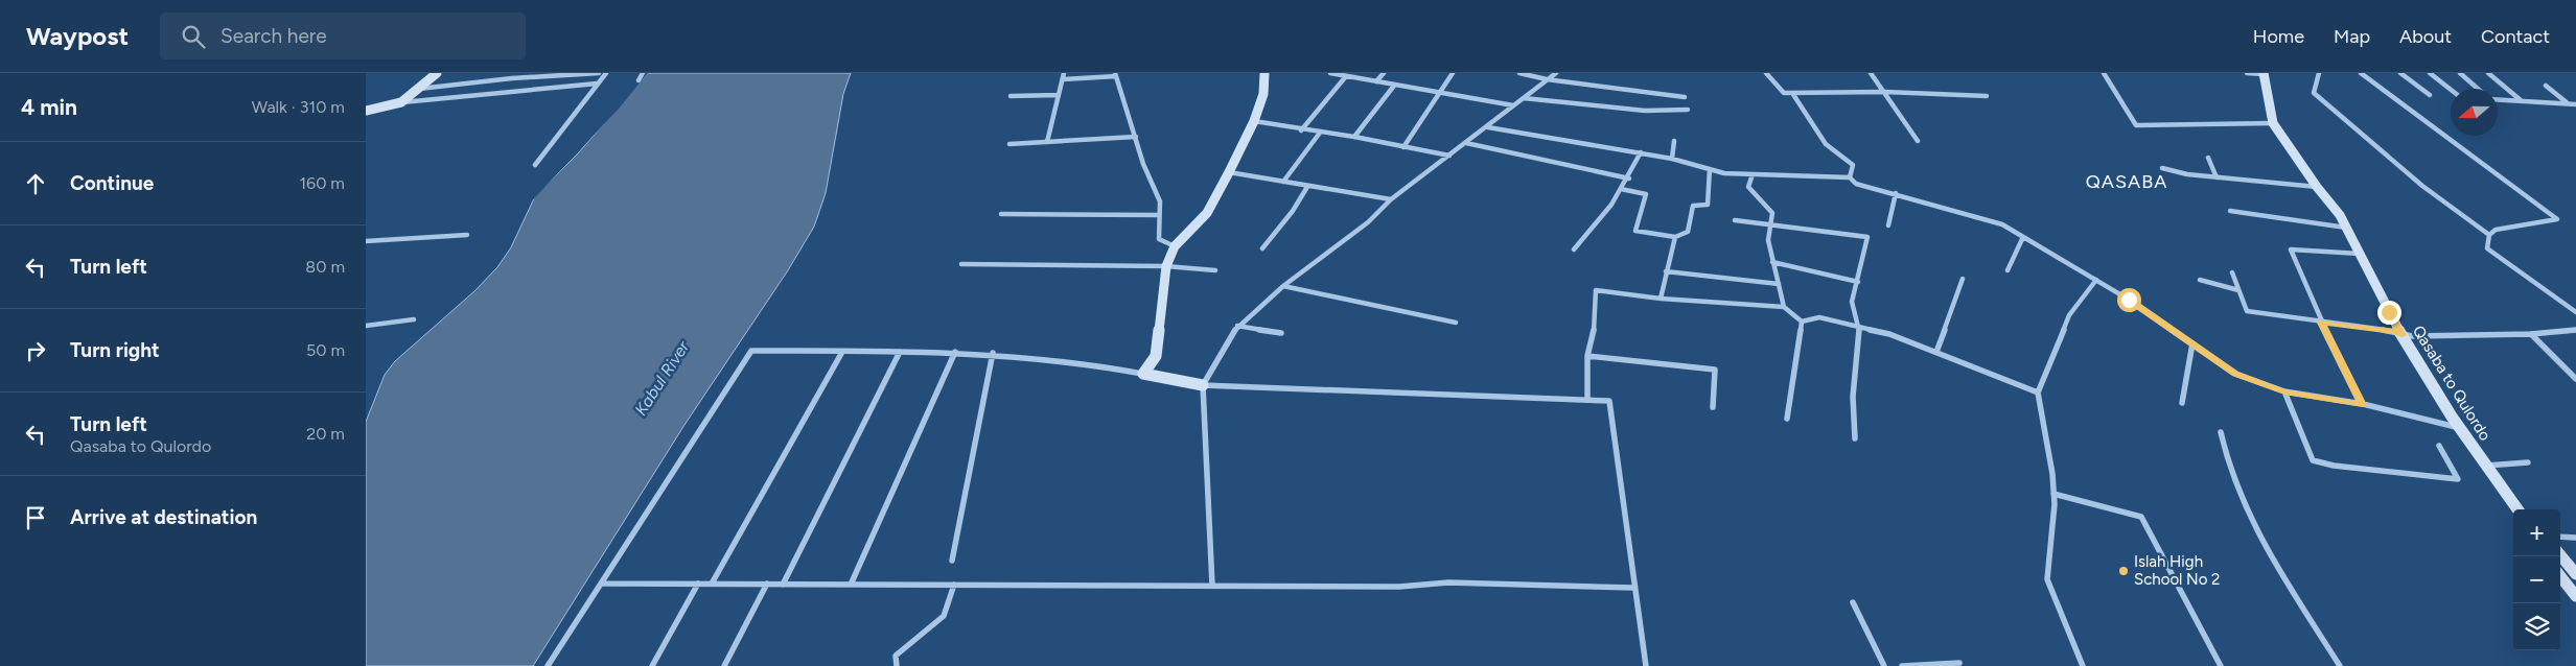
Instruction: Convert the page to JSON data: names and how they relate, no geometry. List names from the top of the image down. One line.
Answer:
{"streets":{"street":["Qasaba to Qulordo"]},"districts":["QASABA"],"water":["Kabul River"],"places":["Islah High School No 2"],"north":"left","page":{"header":"Waypost","search":"Search here","nav":["Home","Map","About","Contact"],"heading":["4 min","Walk · 310 m"],"list":[["Continue","160 m"],["Turn left","80 m"],["Turn right","50 m"],["Turn left","Qasaba to Qulordo","20 m"],"Arrive at destination"],"map_buttons":["+","−"]}}
